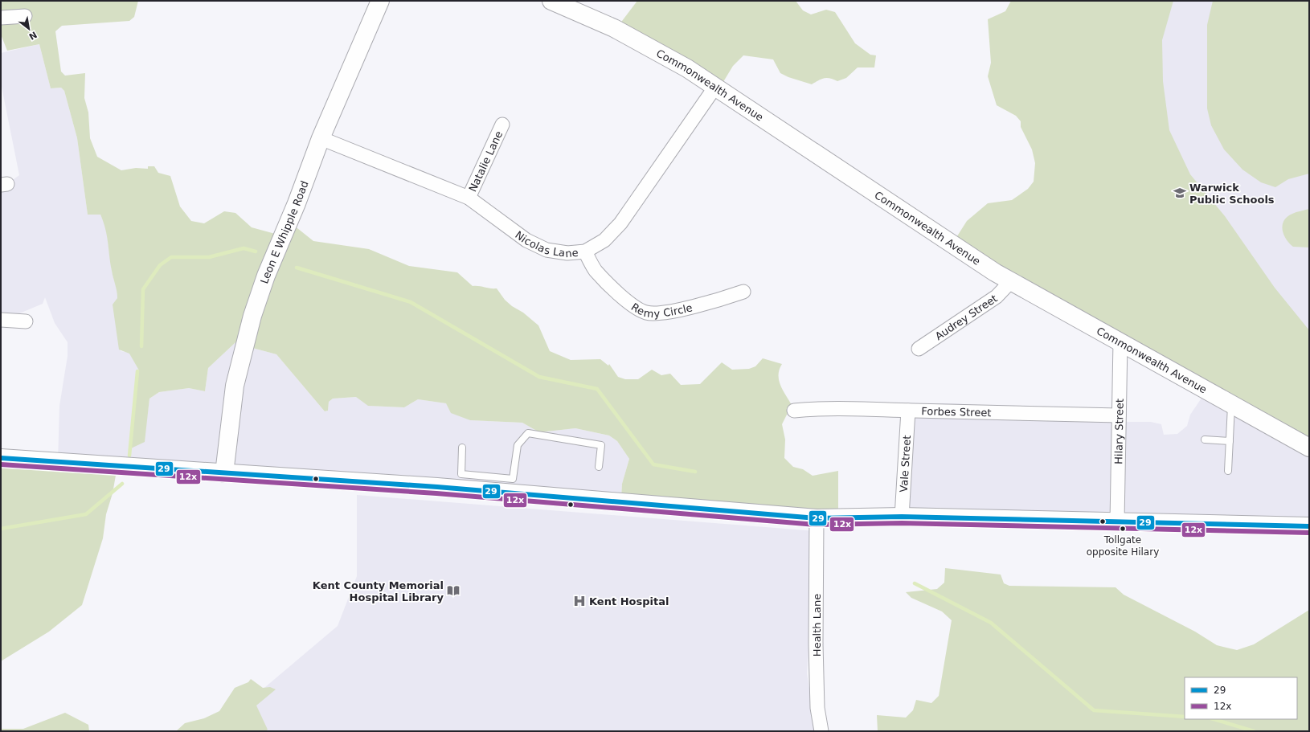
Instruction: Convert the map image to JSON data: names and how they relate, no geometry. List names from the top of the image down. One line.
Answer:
{"streets":{"street":["Commonwealth Avenue","Natalie Lane","Leon E Whipple Road","Nicolas Lane","Remy Circle","Audrey Street","Forbes Street","Hilary Street","Vale Street","Health Lane"]},"crossings":[["Commonwealth Avenue","Nicolas Lane"],["Commonwealth Avenue","Audrey Street"],["Commonwealth Avenue","Hilary Street"],["Natalie Lane","Nicolas Lane"],["Leon E Whipple Road","Nicolas Lane"],["Nicolas Lane","Remy Circle"],["Forbes Street","Hilary Street"],["Forbes Street","Vale Street"]],"places":{"school or university":["Warwick Public Schools"],"other":["Tollgate opposite Hilary"],"library":["Kent County Memorial Hospital Library"],"hospital":["Kent Hospital"]},"lines":["transit line 29","transit line 12x"],"legend":["29","12x"],"north":"bottom right"}
